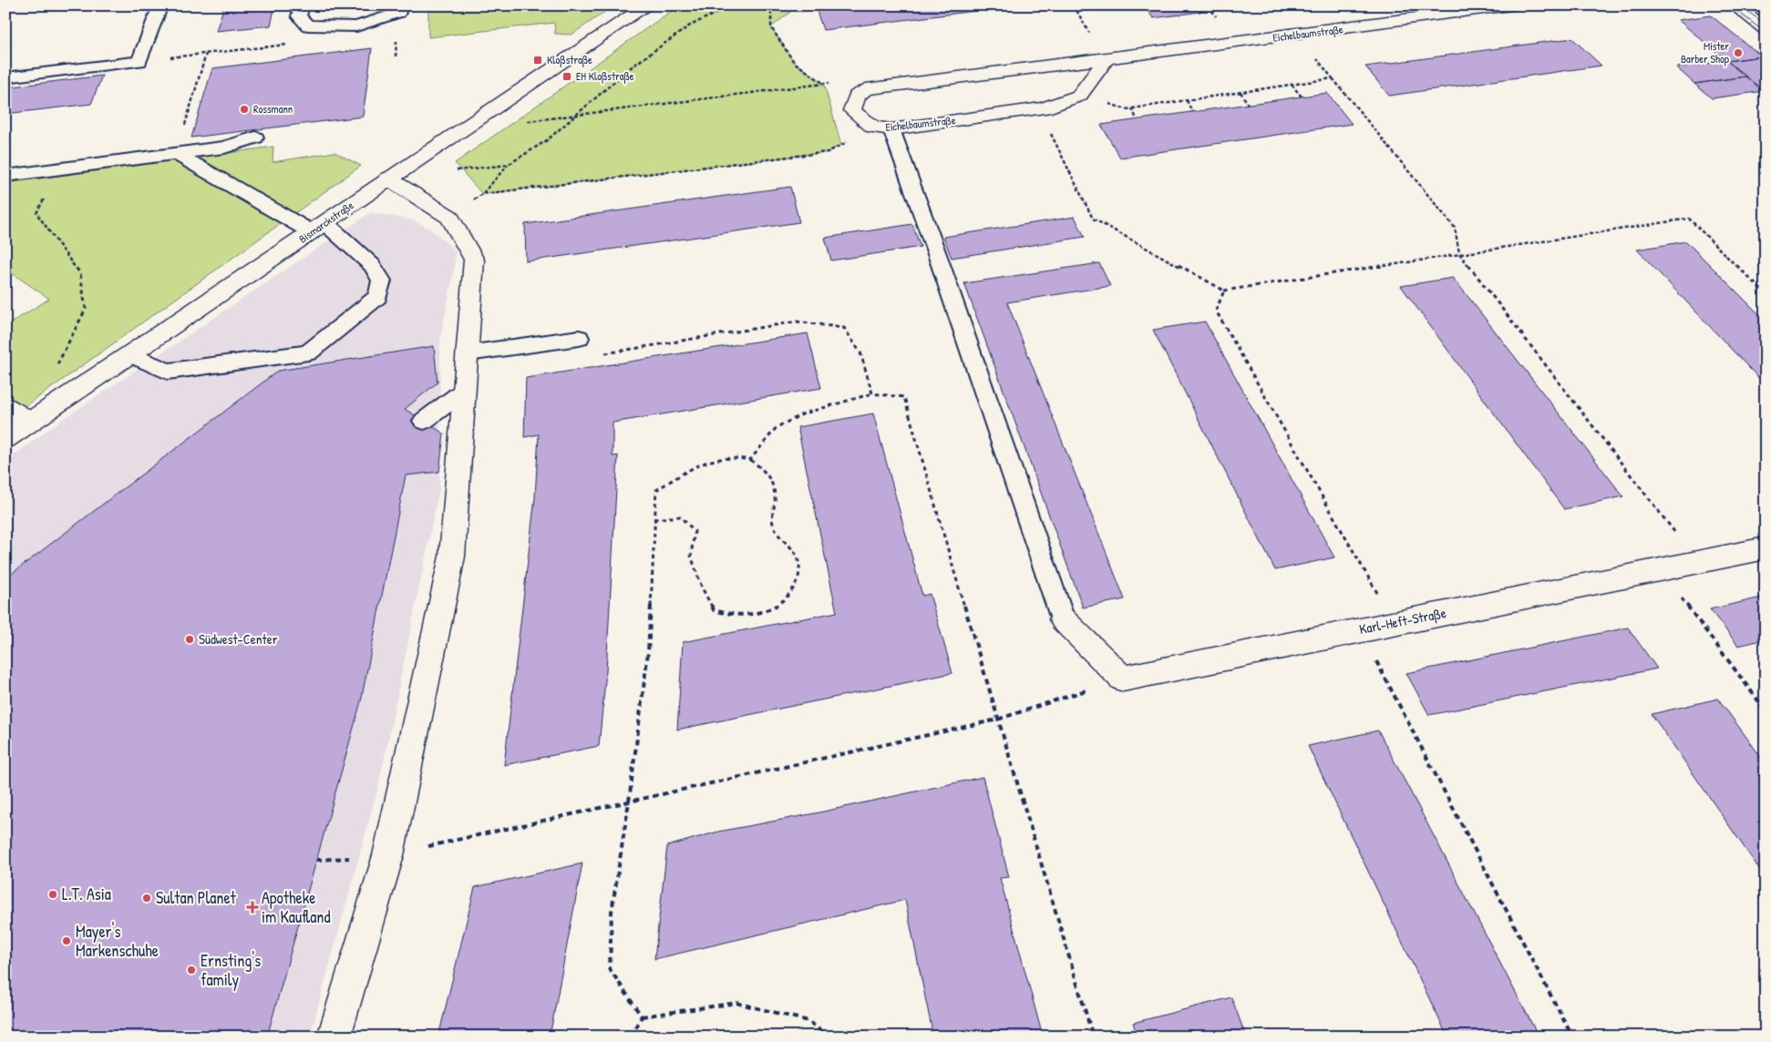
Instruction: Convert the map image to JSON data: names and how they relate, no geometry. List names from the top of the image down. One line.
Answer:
{"streets":{"street":["Eichelbaumstraße","Bismarckstraße","Karl-Heft-Straße"]},"places":{"other":["Mister Barber Shop","Rossmann","Südwest-Center","L.T. Asia","Sultan Planet","Mayer's Markenschuhe","Ernsting's family"],"transit":["Kloßstraße","EH Kloßstraße"],"health":["Apotheke im Kaufland"]}}
